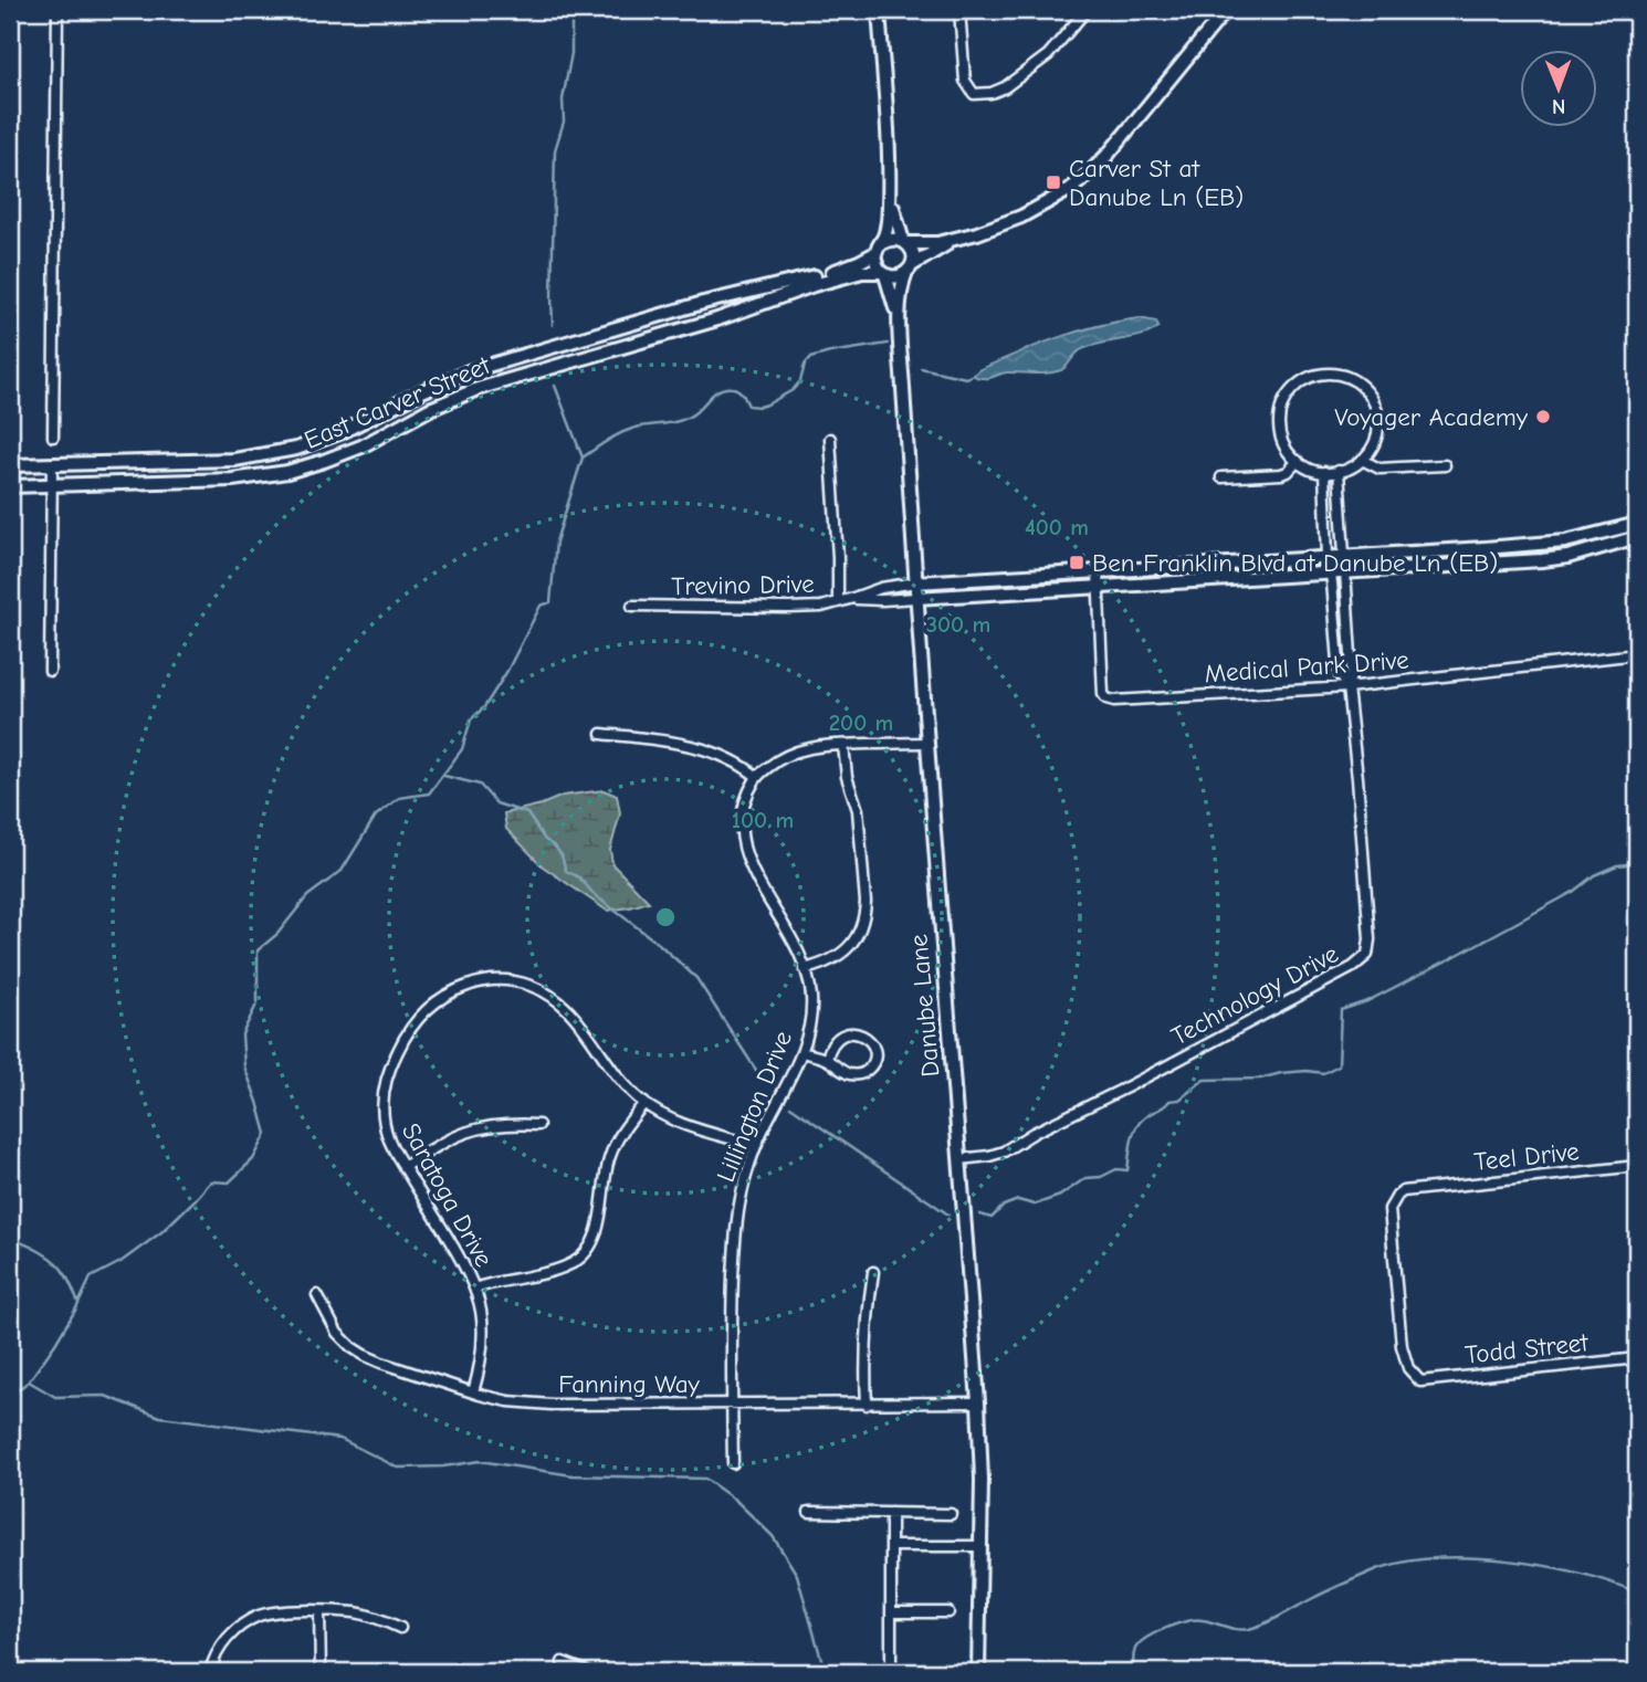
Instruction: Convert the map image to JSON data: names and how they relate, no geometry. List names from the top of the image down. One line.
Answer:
{"streets":{"street":["East Carver Street","Trevino Drive","Medical Park Drive","Technology Drive","Danube Lane","Lillington Drive","Teel Drive","Saratoga Drive","Todd Street","Fanning Way"]},"crossings":[["East Carver Street","Danube Lane"],["Trevino Drive","Danube Lane"],["Medical Park Drive","Technology Drive"],["Technology Drive","Danube Lane"],["Danube Lane","Fanning Way"],["Lillington Drive","Saratoga Drive"],["Lillington Drive","Fanning Way"],["Teel Drive","Todd Street"],["Saratoga Drive","Fanning Way"]],"places":{"transit":["Carver St at Danube Ln (EB)","Ben Franklin Blvd at Danube Ln (EB)"],"other":["Voyager Academy"]},"north":"bottom","rings":["400 m","300 m","200 m","100 m"]}
